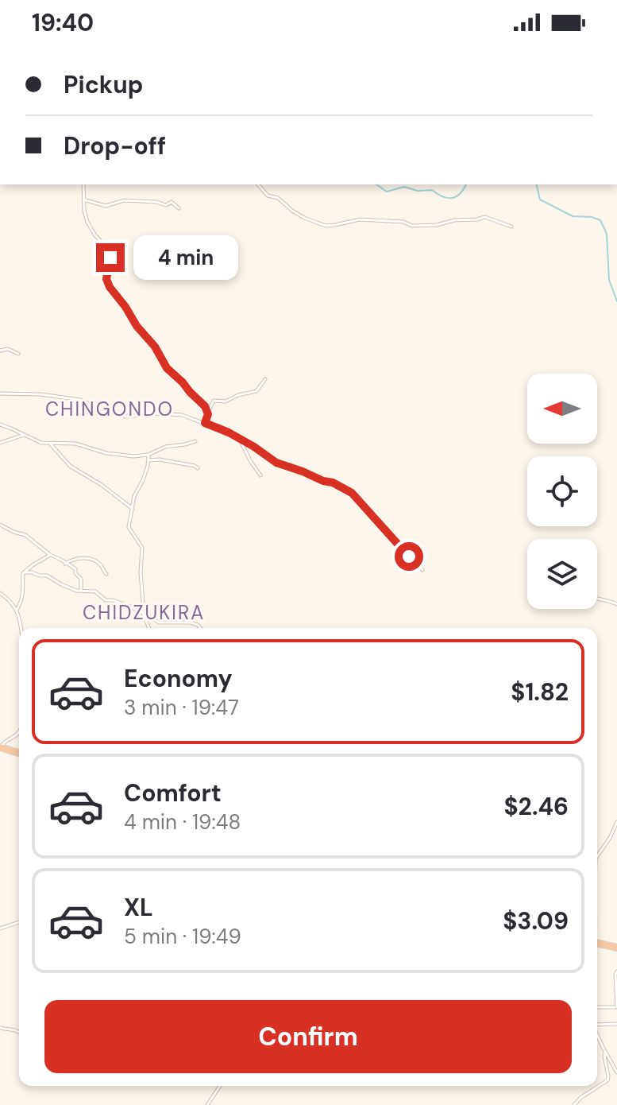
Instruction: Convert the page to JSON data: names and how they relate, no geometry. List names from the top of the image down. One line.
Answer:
{"districts":["CHINGONDO","CHIDZUKIRA"],"north":"left","page":{"status":"19:40","banner":["Pickup","Drop-off"],"bubble":"4 min","list":[{"name":"Economy","note":"3 min · 19:47","value":"$1.82"},{"name":"Comfort","note":"4 min · 19:48","value":"$2.46"},{"name":"XL","note":"5 min · 19:49","value":"$3.09"}],"buttons":"Confirm"}}
